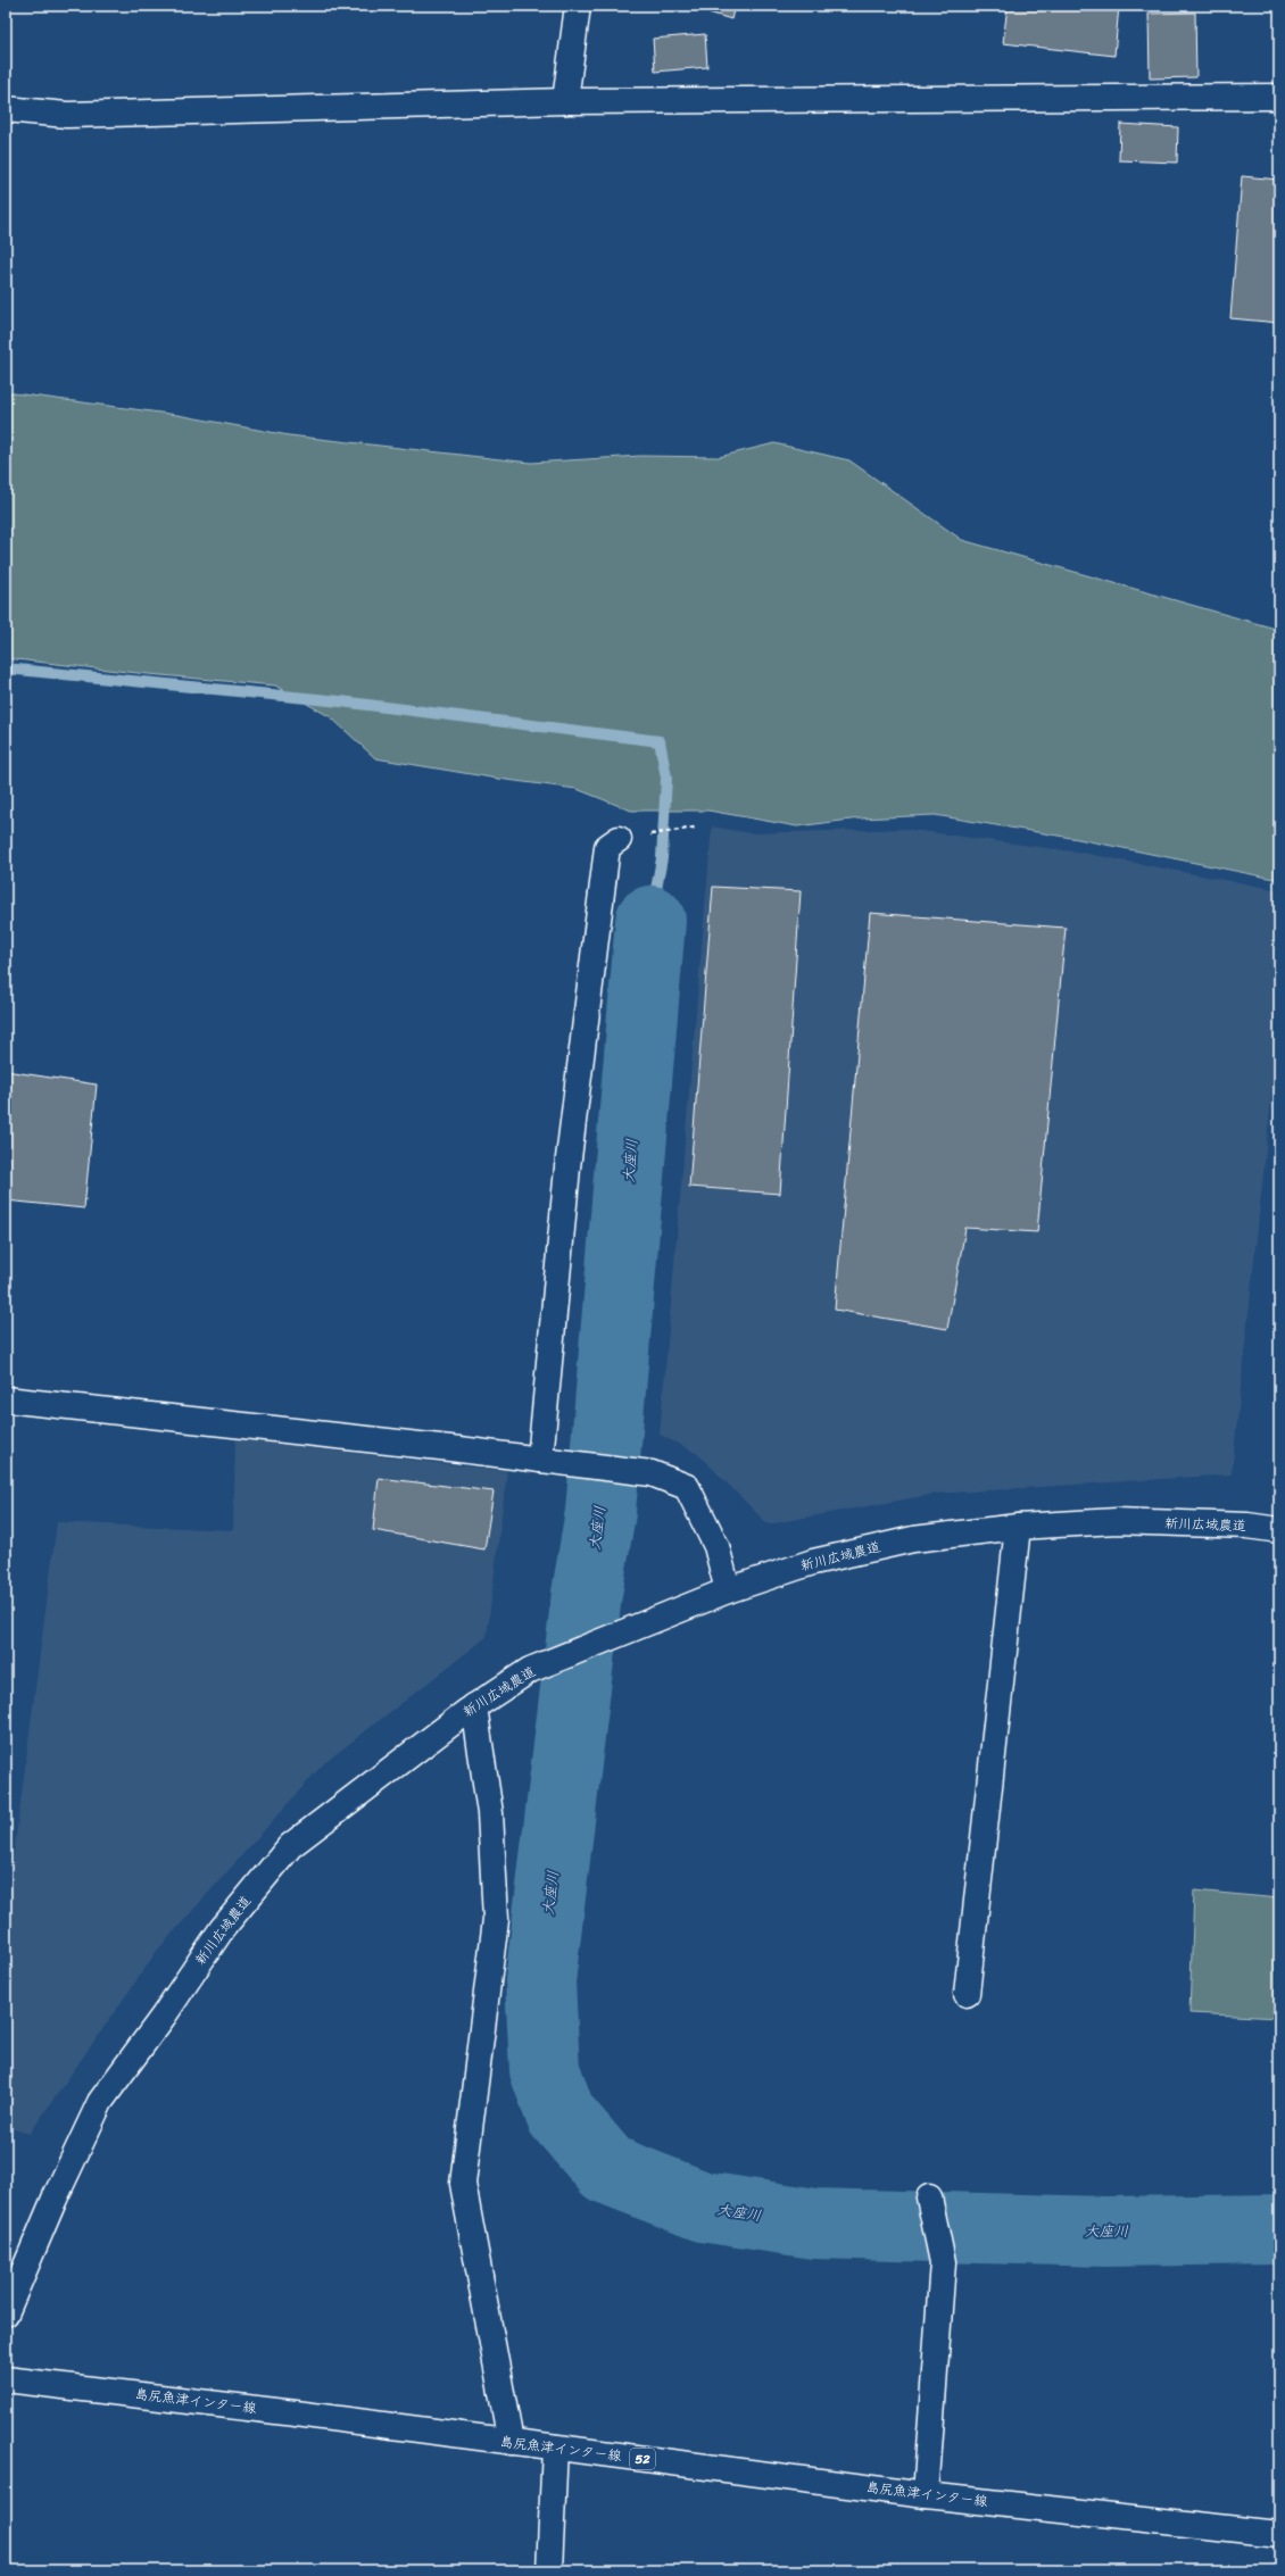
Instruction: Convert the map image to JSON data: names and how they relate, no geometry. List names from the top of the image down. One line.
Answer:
{"streets":{"street":["新川広域農道","島尻魚津インター線","52"]},"water":["大座川"]}
